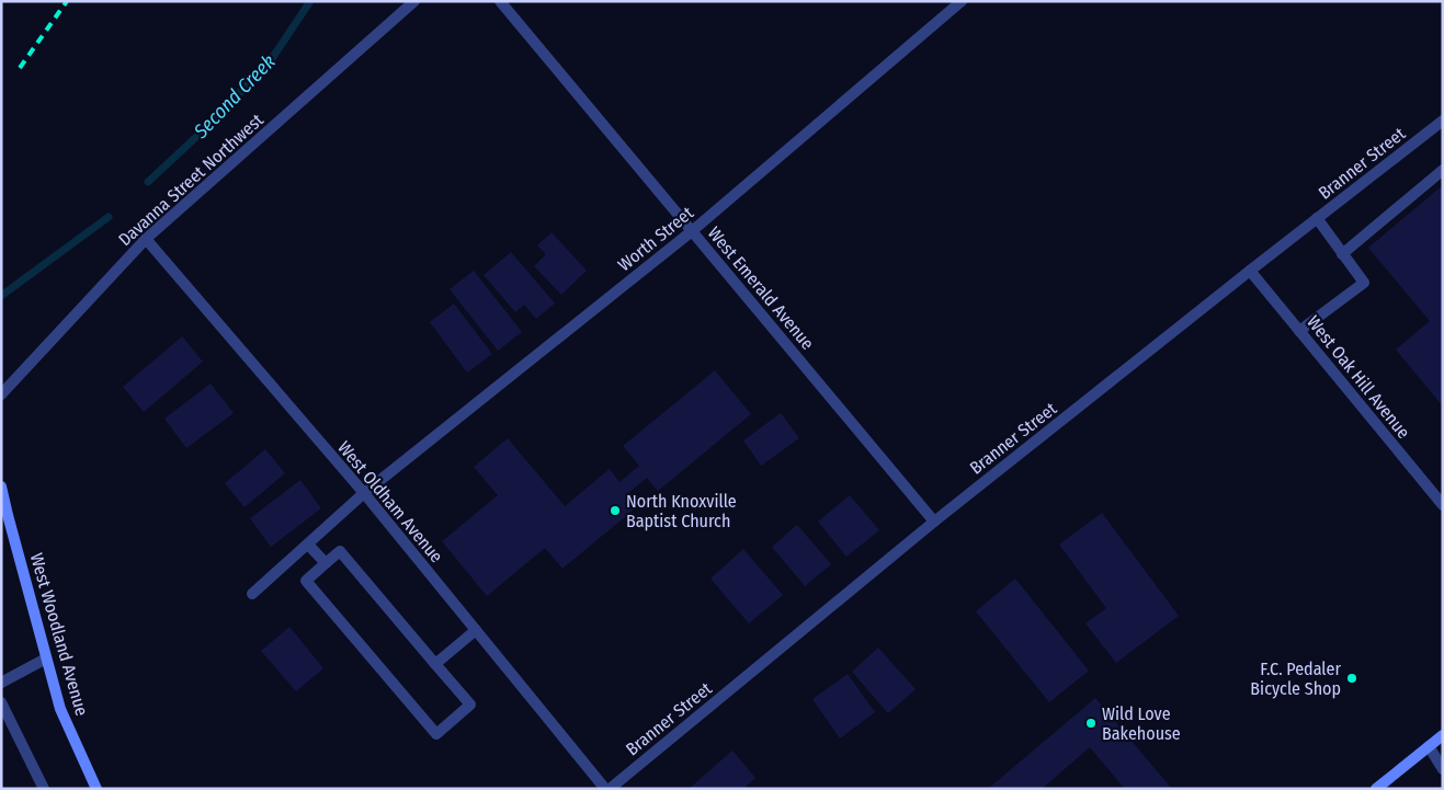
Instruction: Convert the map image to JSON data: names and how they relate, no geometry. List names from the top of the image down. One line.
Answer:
{"streets":{"main road":["West Woodland Avenue"],"street":["Branner Street","Davanna Street Northwest","Worth Street","West Emerald Avenue","West Oak Hill Avenue","West Oldham Avenue"]},"crossings":[["Branner Street","West Emerald Avenue"],["Branner Street","West Oak Hill Avenue"],["Davanna Street Northwest","West Oldham Avenue"],["Worth Street","West Emerald Avenue"],["Worth Street","West Oldham Avenue"]],"water":["Second Creek"],"places":["North Knoxville Baptist Church","F.C. Pedaler Bicycle Shop","Wild Love Bakehouse"]}
